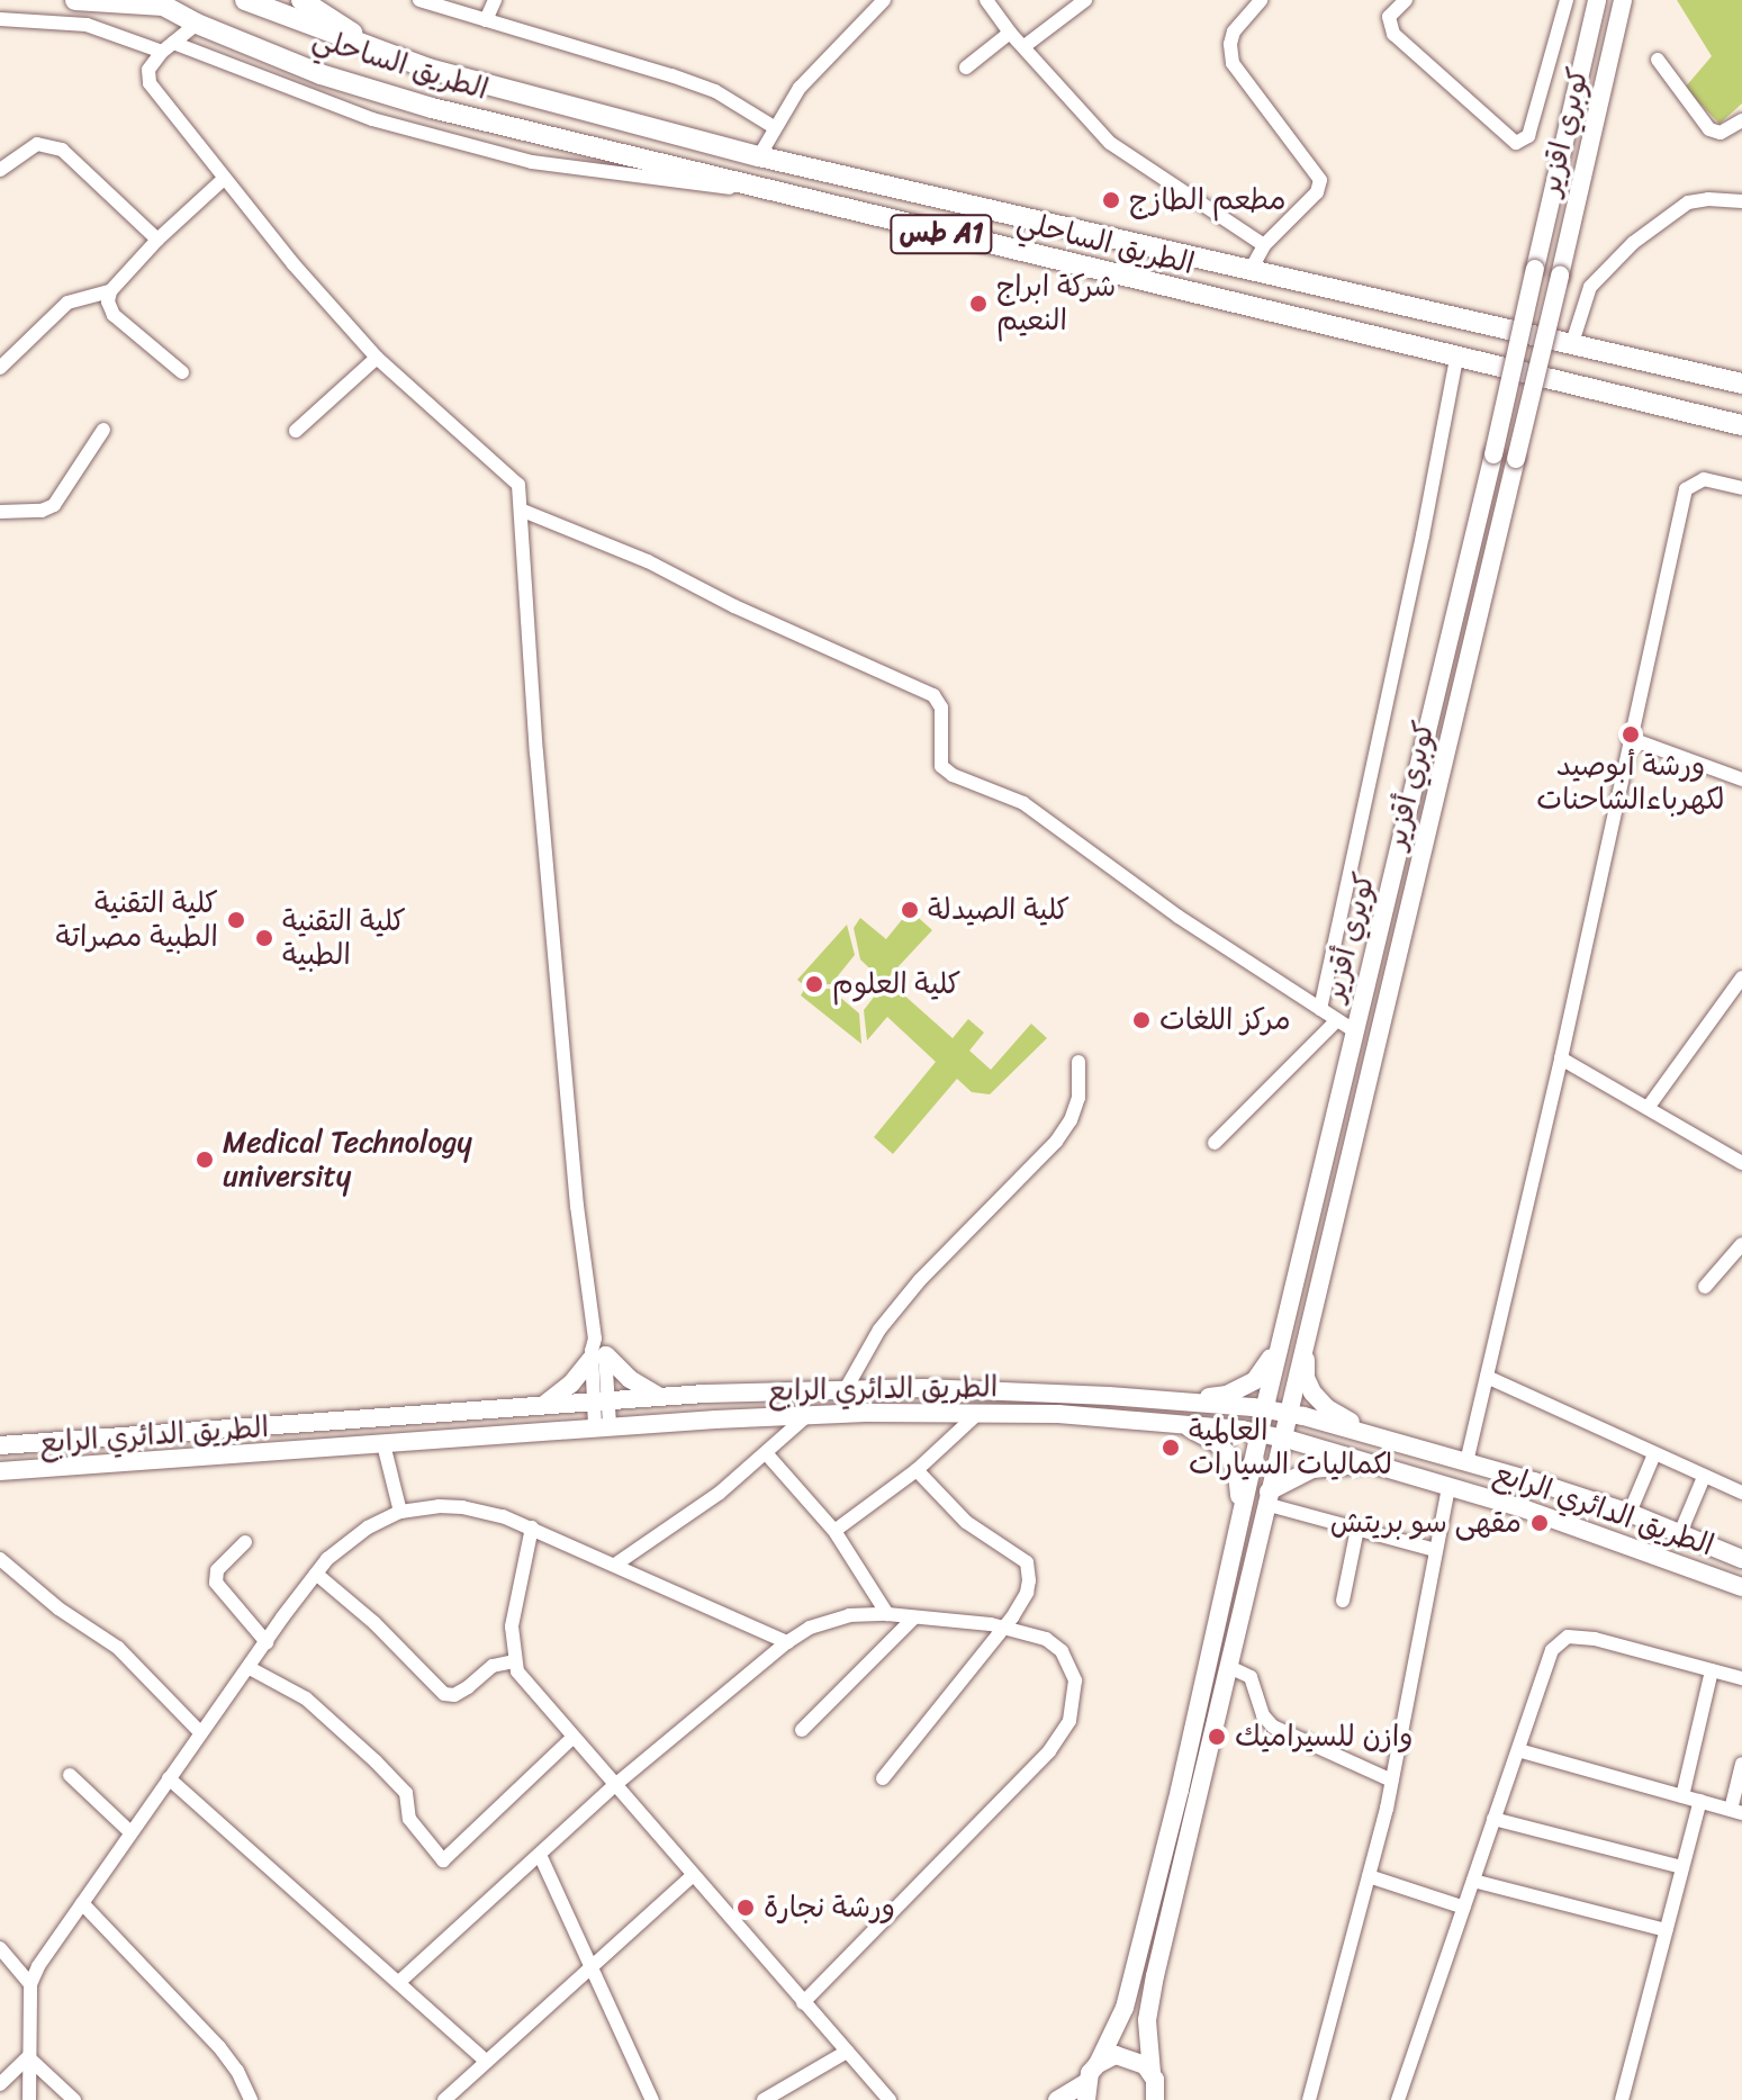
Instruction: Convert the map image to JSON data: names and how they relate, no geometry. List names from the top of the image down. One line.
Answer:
{"streets":{"highway":["الطريق الساحلي","طس A1"],"main road":["كوبري اقزير","كوبري أقزير","كويري أقزير","الطريق الدائري الرابع"]},"crossings":[["كوبري اقزير","كوبري أقزير"],["كوبري أقزير","الطريق الدائري الرابع"],["كويري أقزير","الطريق الدائري الرابع"]],"places":["مطعم الطازج","شركة ابراج النعيم","ورشة أبوصيد لكهرباءالشاحنات","كلية الصيدلة","كلية التقنية الطبية مصراتة","كلية التقنية الطبية","كلية العلوم","مركز اللغات","Medical Technology university","العالمية لكماليات السيارات","مقهى سو بريتش","وازن للسيراميك","ورشة نجارة"]}
